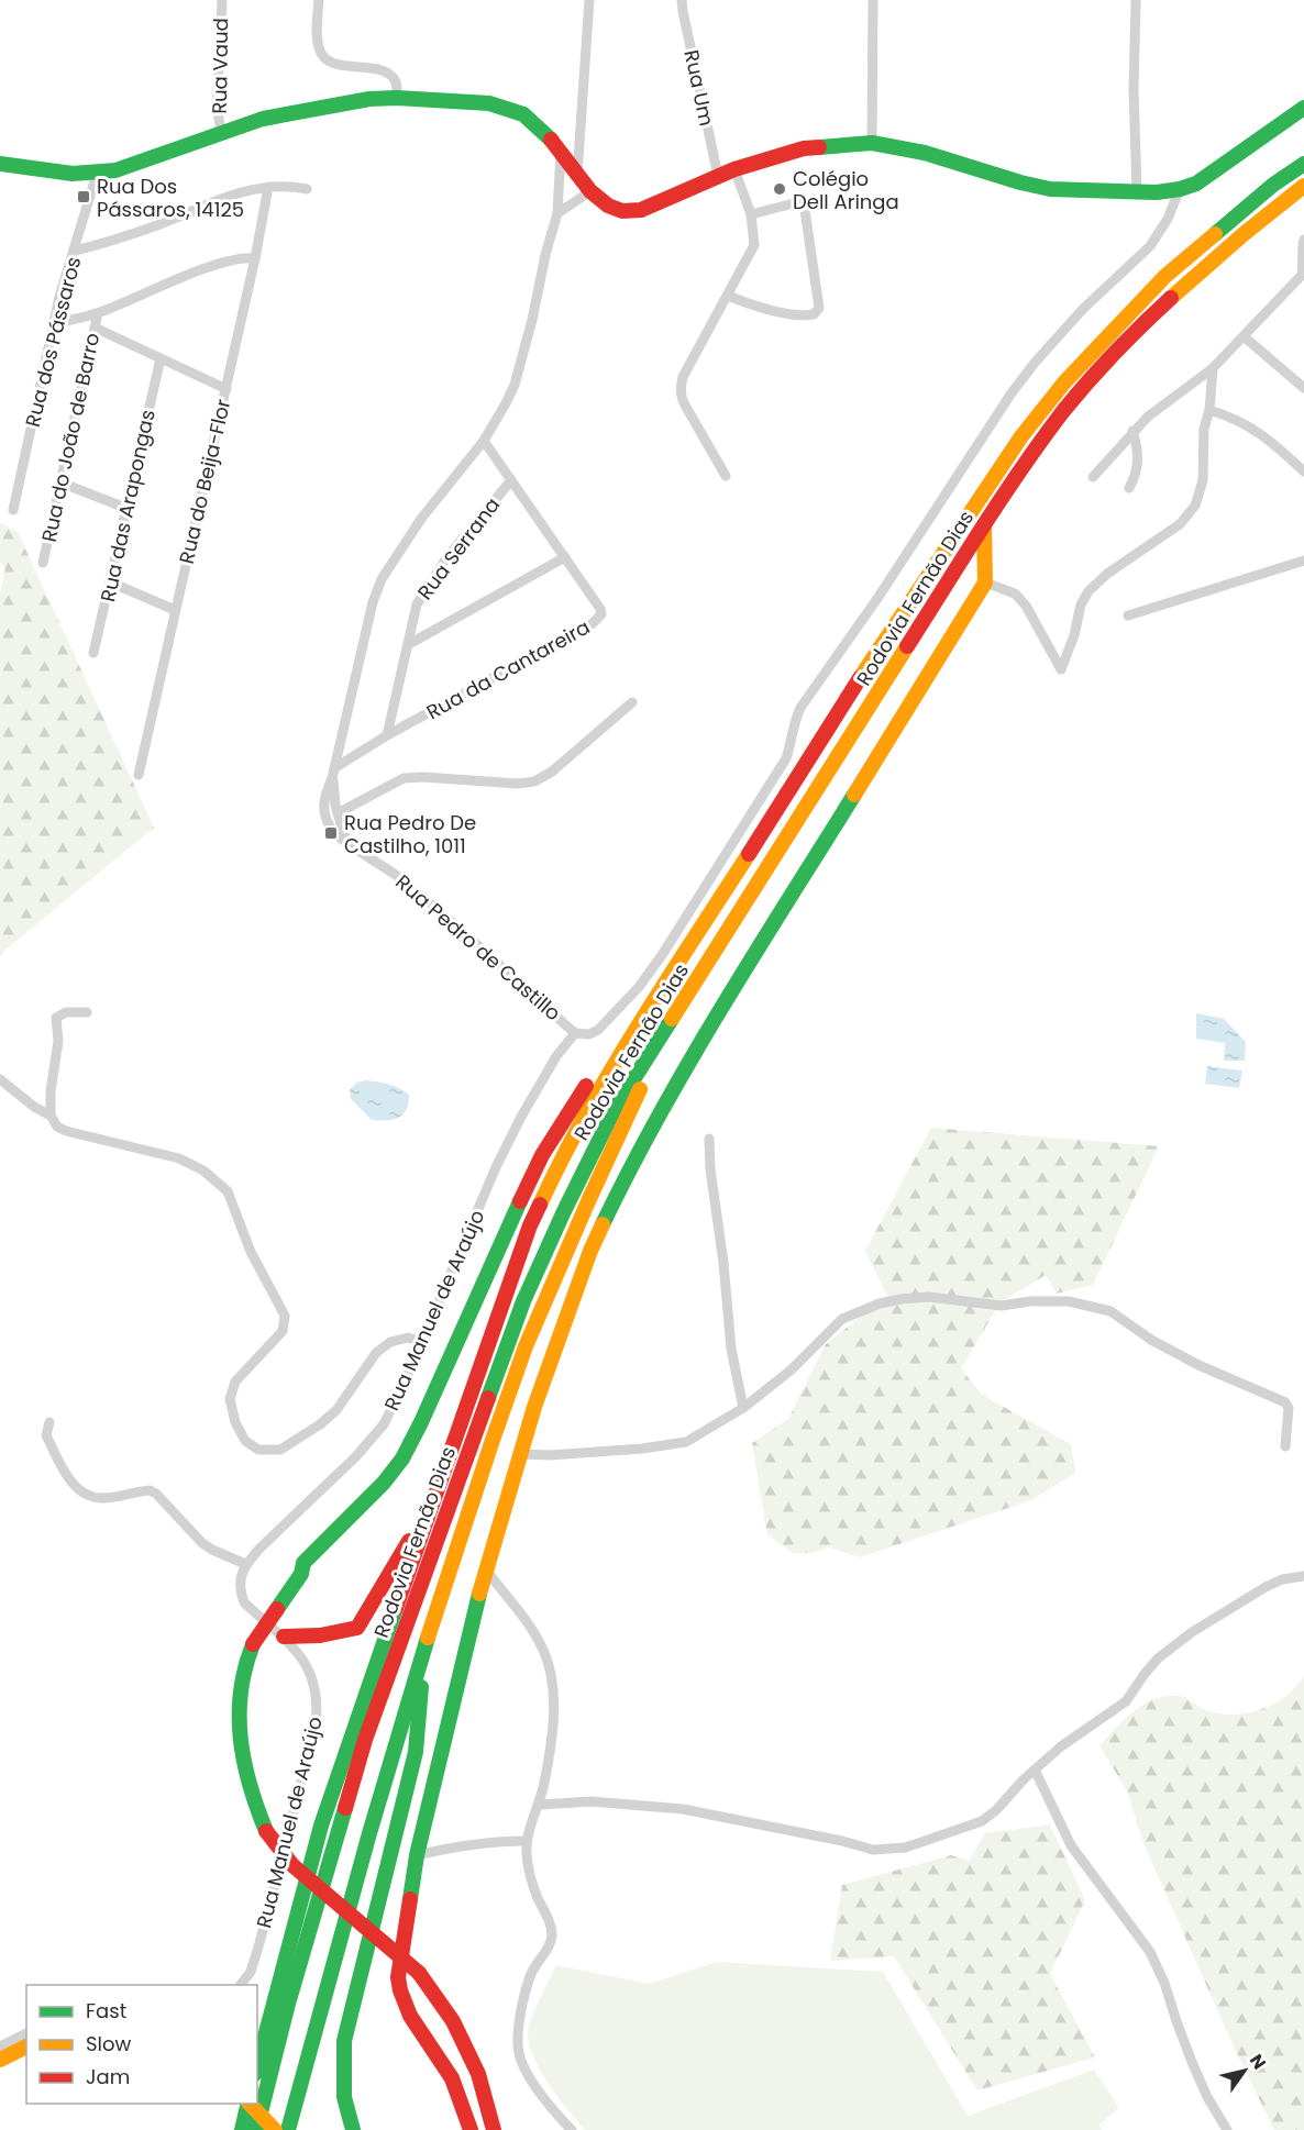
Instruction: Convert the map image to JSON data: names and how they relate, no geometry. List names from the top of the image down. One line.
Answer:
{"streets":{"main road":["Rodovia Fernão Dias"],"street":["Rua Vaud","Rua Um","Rua dos Pássaros","Rua do João de Barro","Rua do Beija-Flor","Rua das Arapongas","Rua Serrana","Rua da Cantareira","Rua Pedro de Castillo","Rua Manuel de Araújo"]},"crossings":[["Rua Serrana","Rua da Cantareira"],["Rua da Cantareira","Rua Pedro de Castillo"],["Rua Pedro de Castillo","Rua Manuel de Araújo"]],"places":{"other":["Colégio Dell Aringa"],"transit":["Rua Dos Pássaros, 14125","Rua Pedro De Castilho, 1011"]},"legend":["Fast","Slow","Jam"],"north":"top right"}
